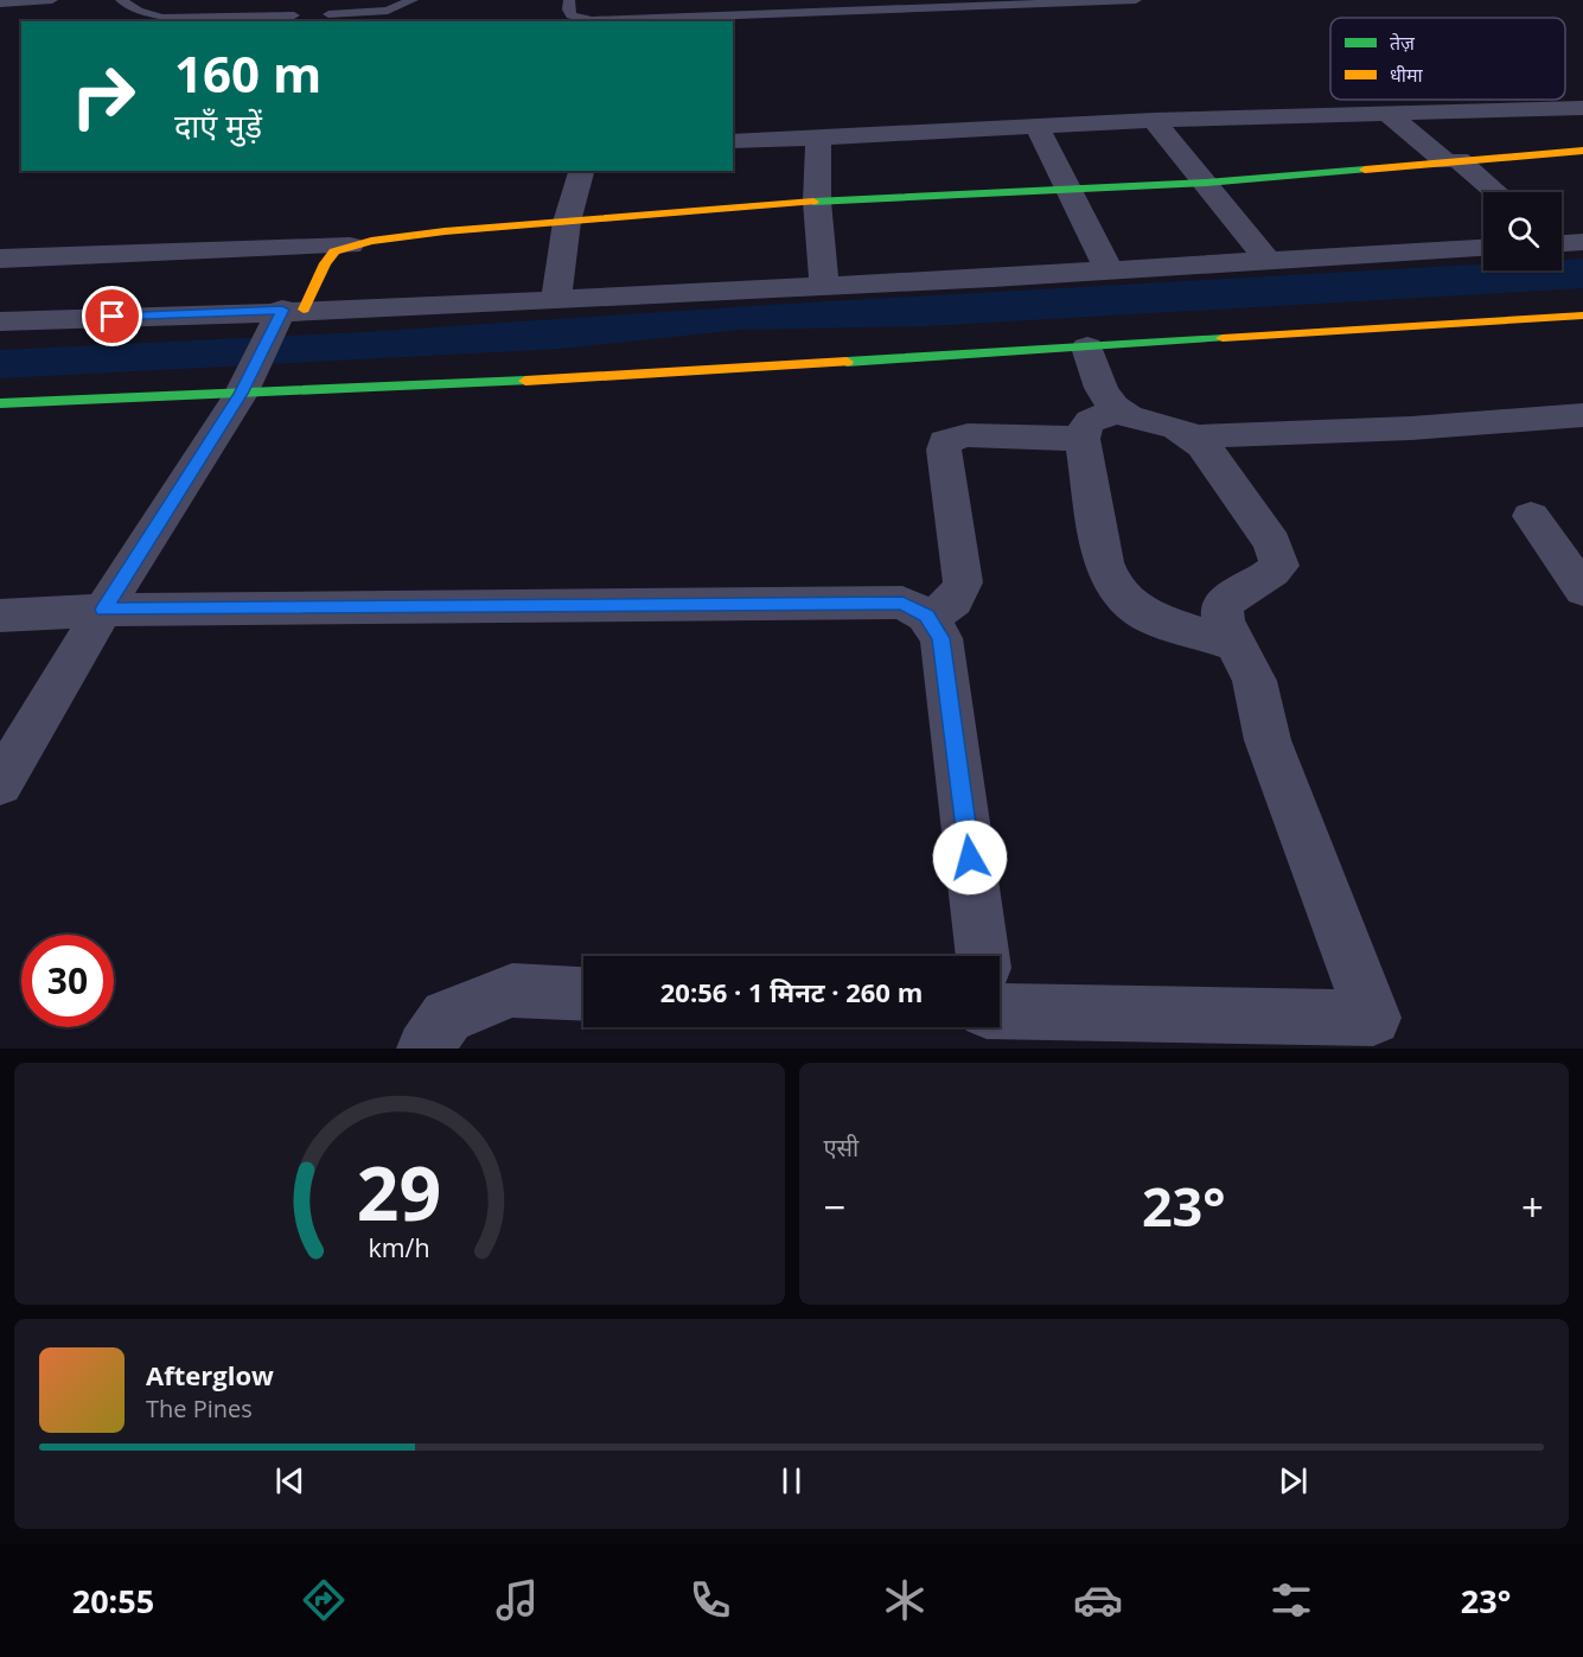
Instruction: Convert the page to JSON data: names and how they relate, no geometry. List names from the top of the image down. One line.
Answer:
{"legend":["तेज़","धीमा"],"page":{"turn":["160 m","दाएँ मुड़ें"],"limit":"30","trip":"20:56 · 1 मिनट · 260 m","tile":"एसी","heat":["−","23°","+"],"song":["Afterglow","The Pines"],"tabs":["20:55","23°"],"gauge":["29","km/h"]}}
